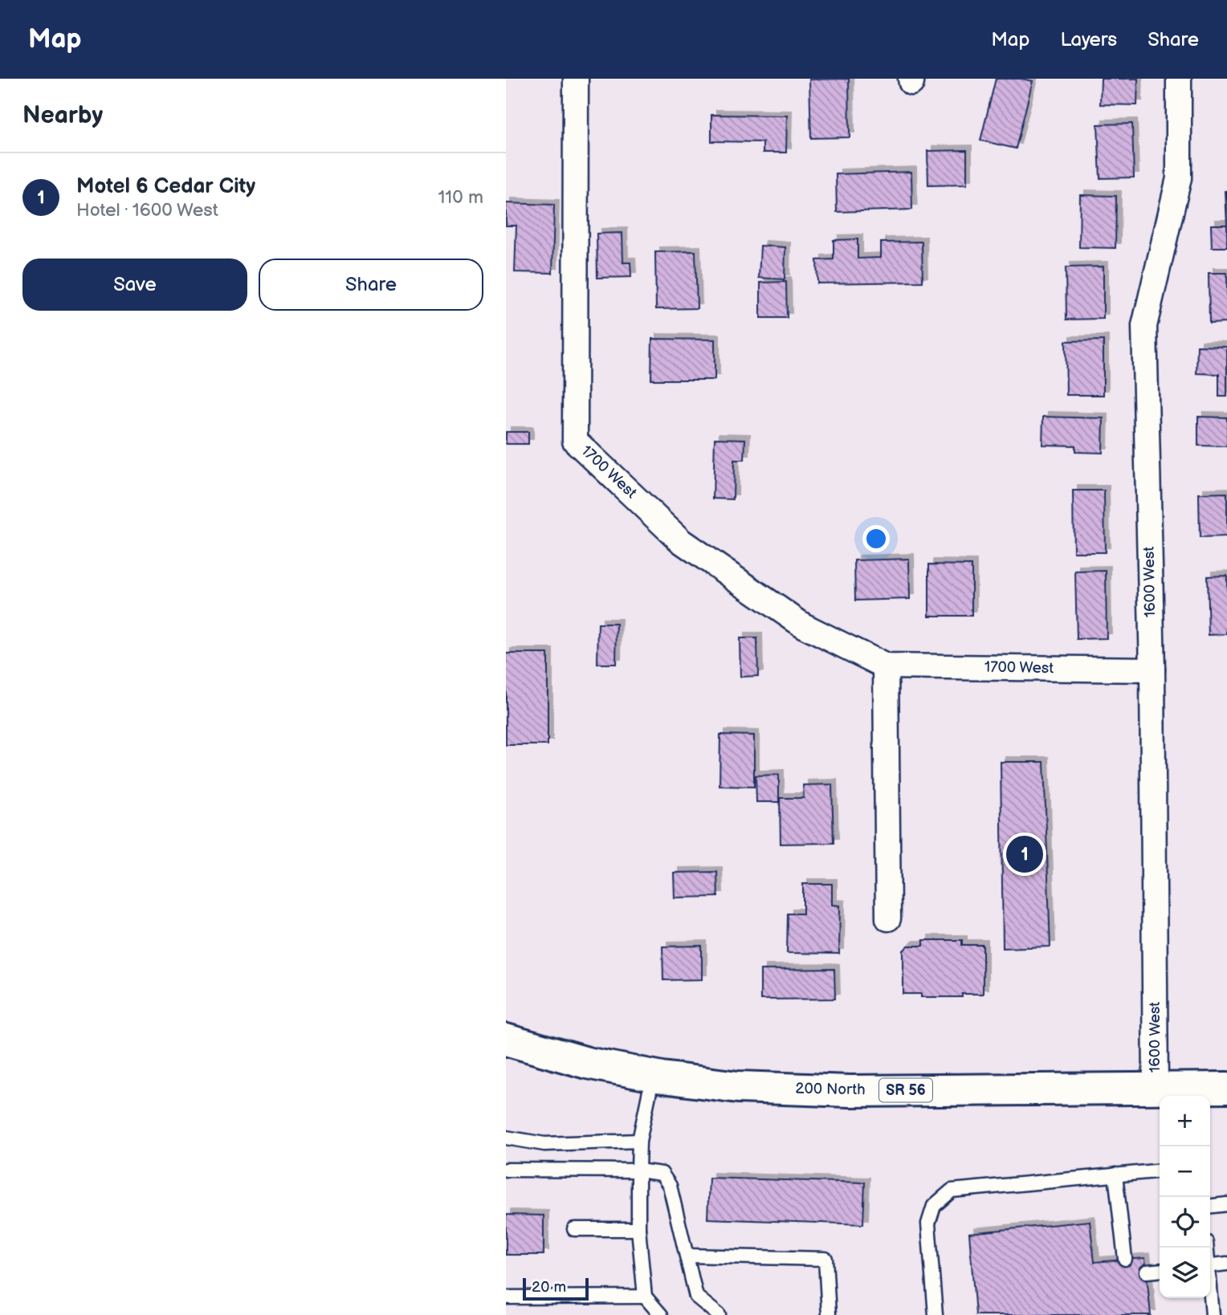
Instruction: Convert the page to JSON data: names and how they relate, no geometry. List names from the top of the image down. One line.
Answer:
{"streets":{"main road":["200 North","SR 56"],"street":["1700 West","1600 West"]},"crossings":[["1700 West","1600 West"],["1600 West","200 North"]],"scale_bar":"20 m","page":{"header":"Map","nav":["Map","Layers","Share"],"heading":"Nearby","list":[{"mark":"1","name":"Motel 6 Cedar City","note":"Hotel · 1600 West","value":"110 m"}],"buttons":["Save","Share"],"pins":"1","map_buttons":["+","−"],"scale":"20 m"}}
